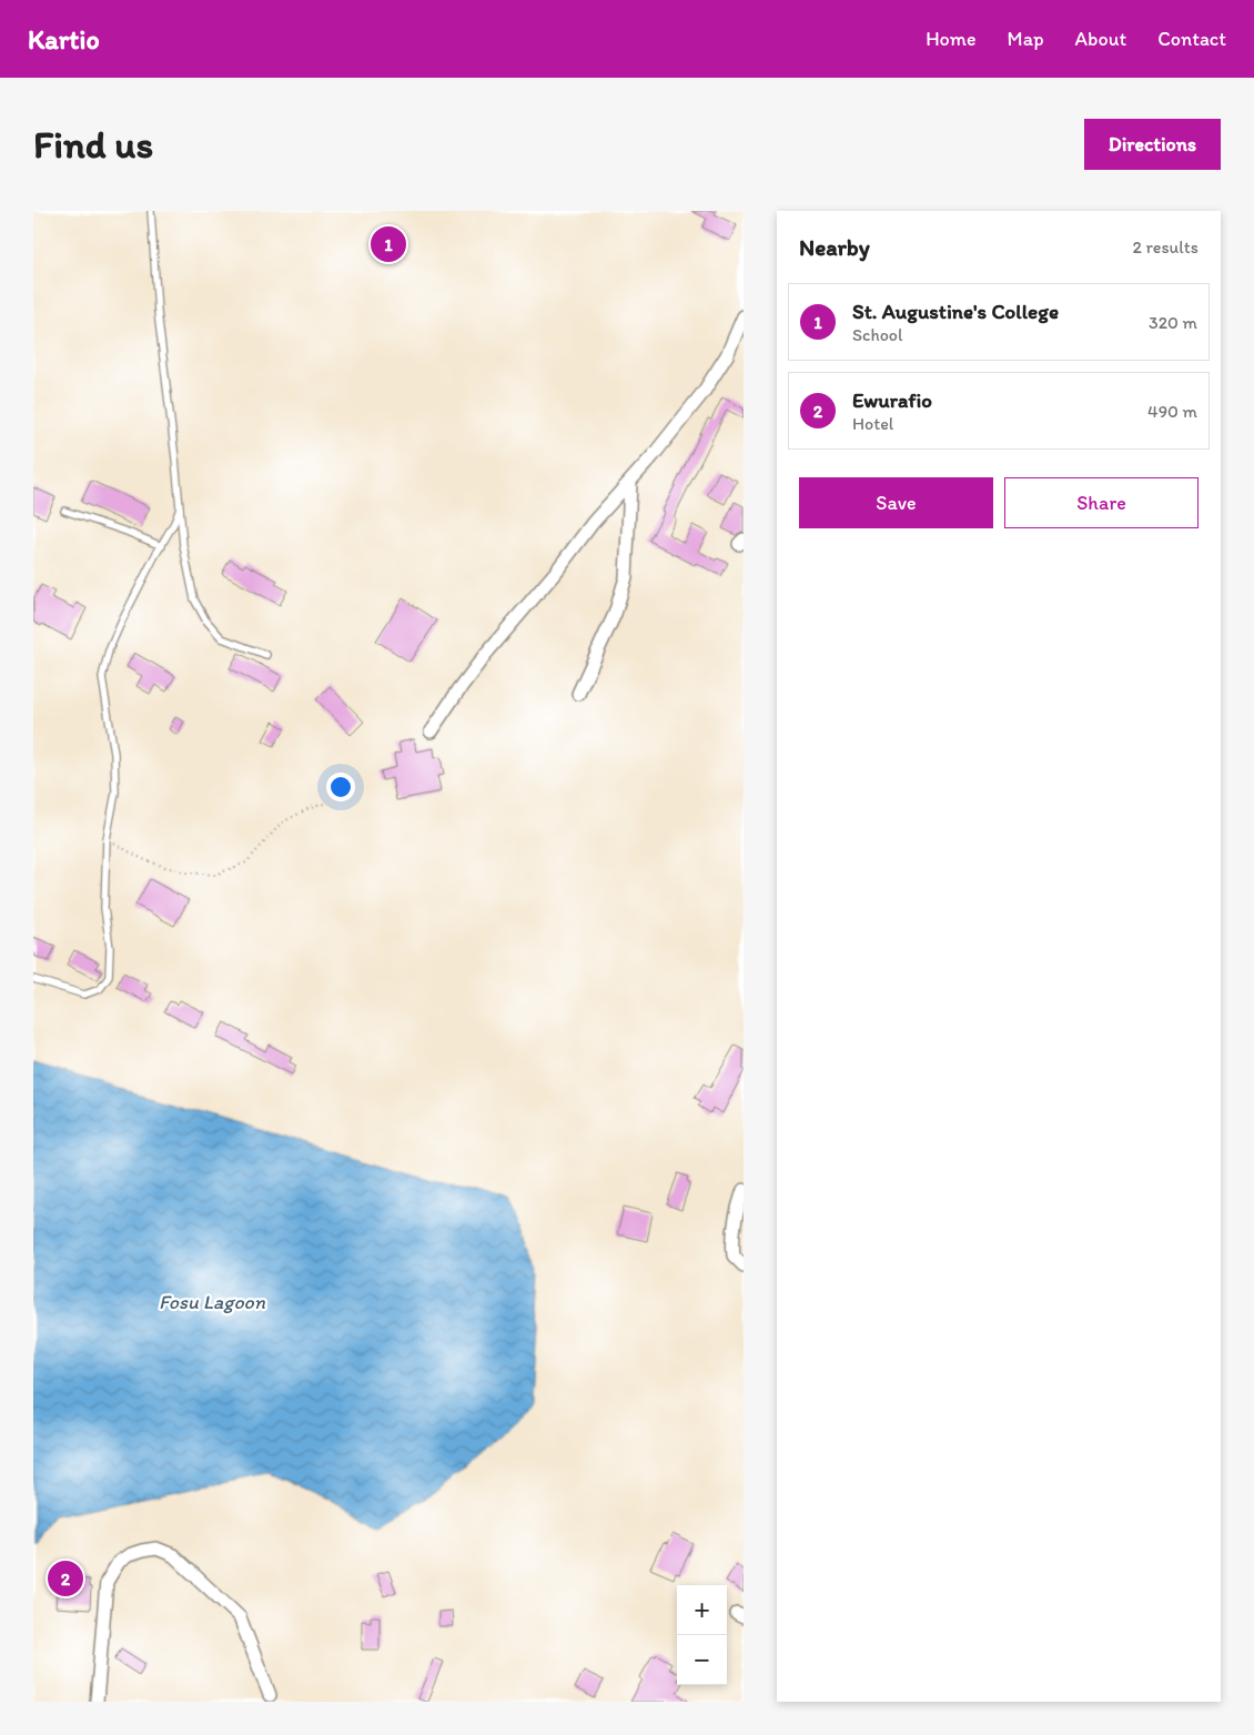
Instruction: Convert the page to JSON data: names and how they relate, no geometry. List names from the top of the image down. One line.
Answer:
{"water":["Fosu Lagoon"],"page":{"header":"Kartio","nav":["Home","Map","About","Contact"],"buttons":["Directions",["Save","Share"]],"title":"Find us","heading":["Nearby","2 results"],"pins":["1","2"],"list":[{"mark":"1","name":"St. Augustine's College","note":"School","value":"320 m"},{"mark":"2","name":"Ewurafio","note":"Hotel","value":"490 m"}],"map_buttons":["+","−"]}}
